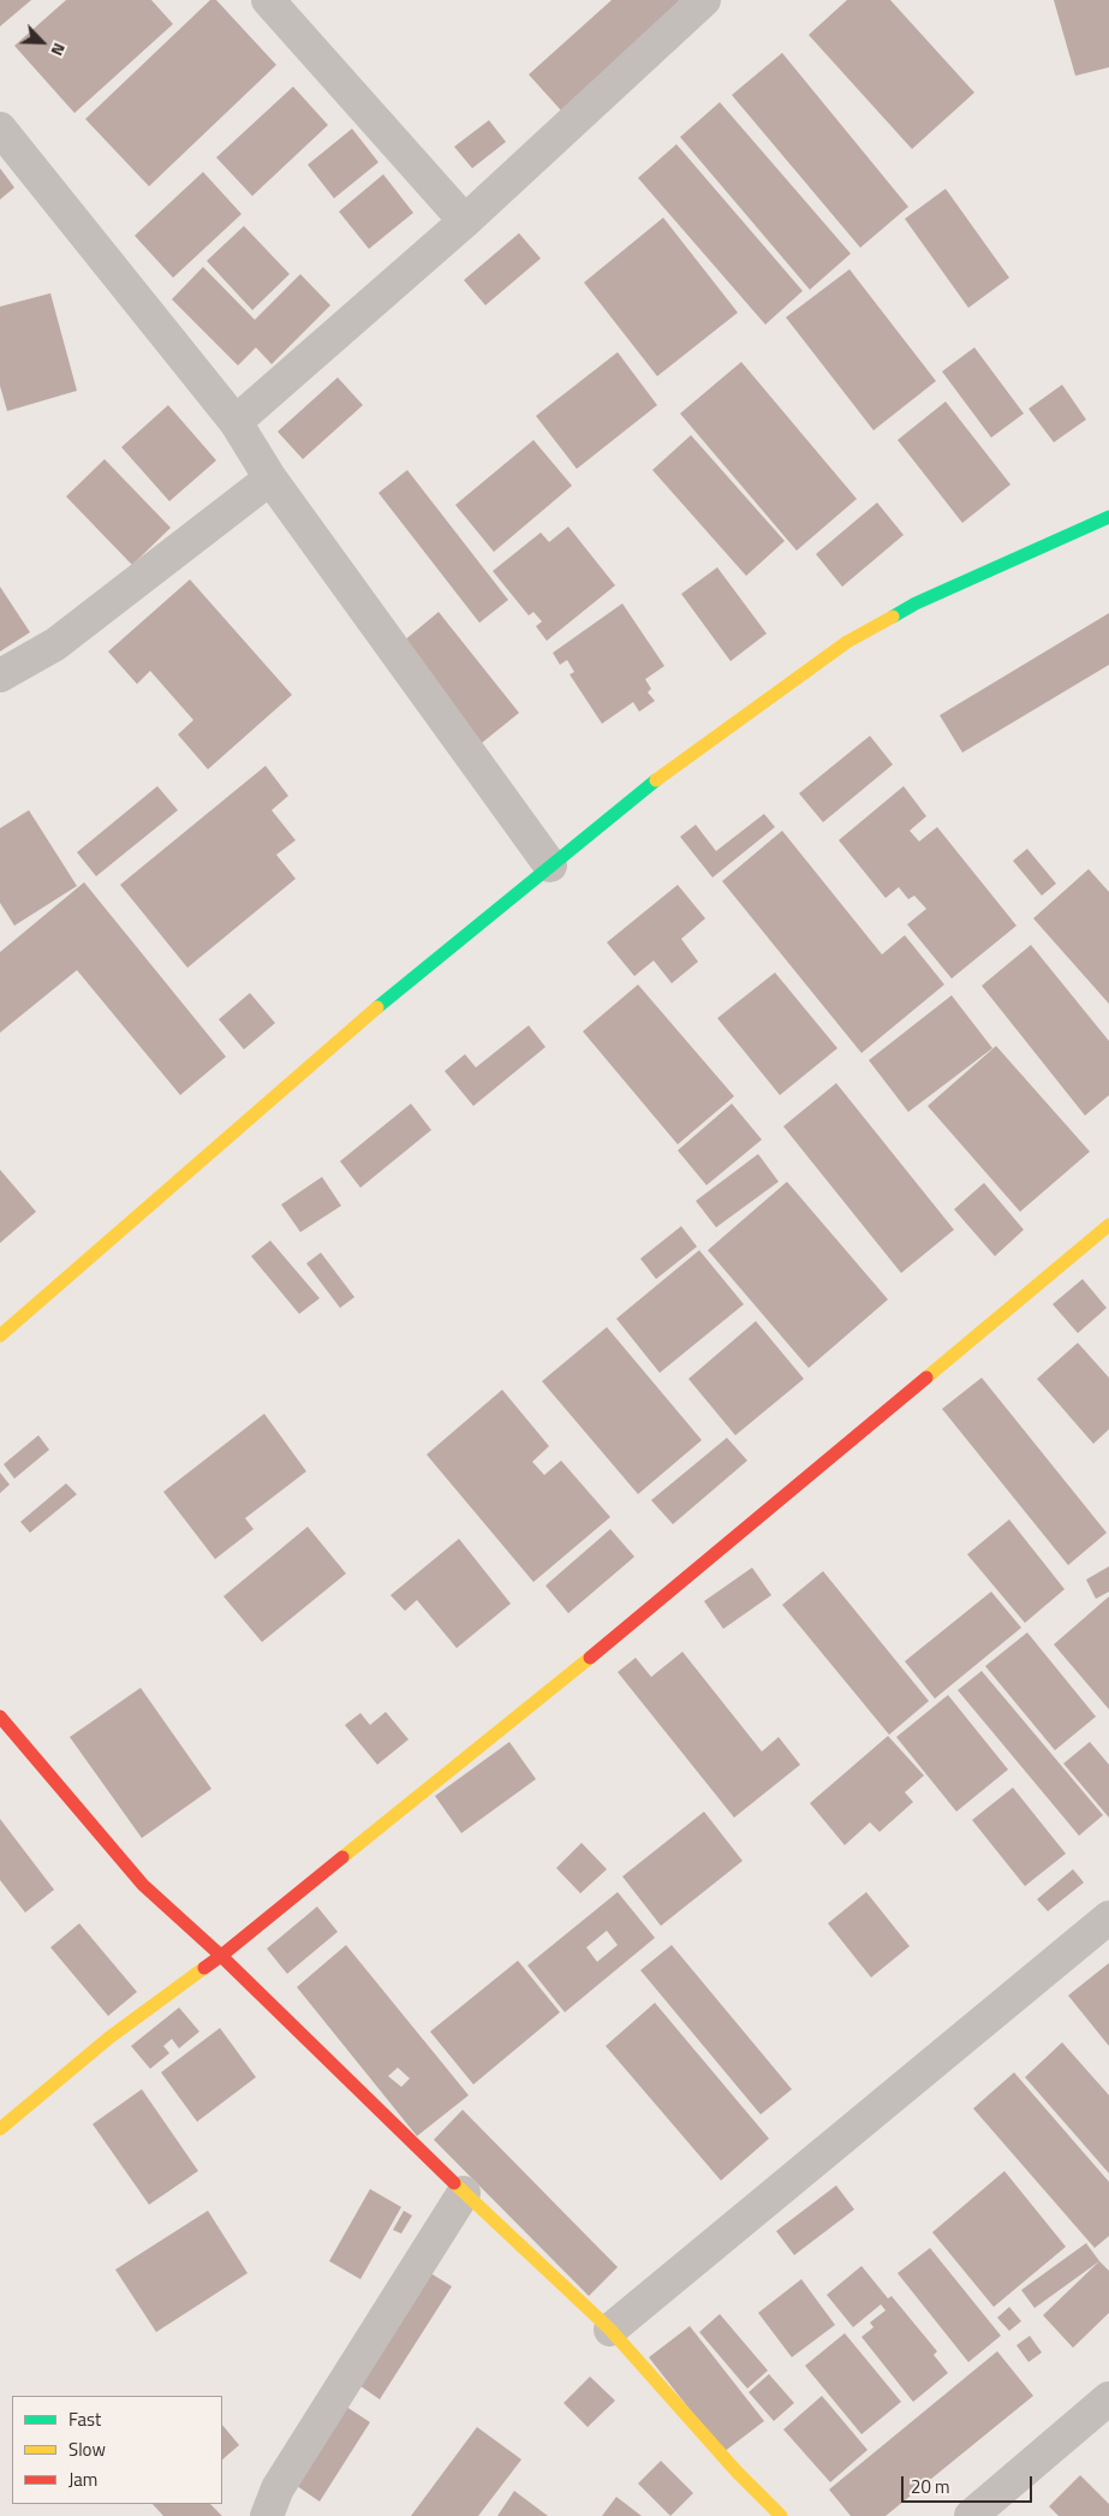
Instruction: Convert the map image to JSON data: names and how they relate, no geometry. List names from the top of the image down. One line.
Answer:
{"legend":["Fast","Slow","Jam"],"scale_bar":"20 m","north":"bottom right"}
